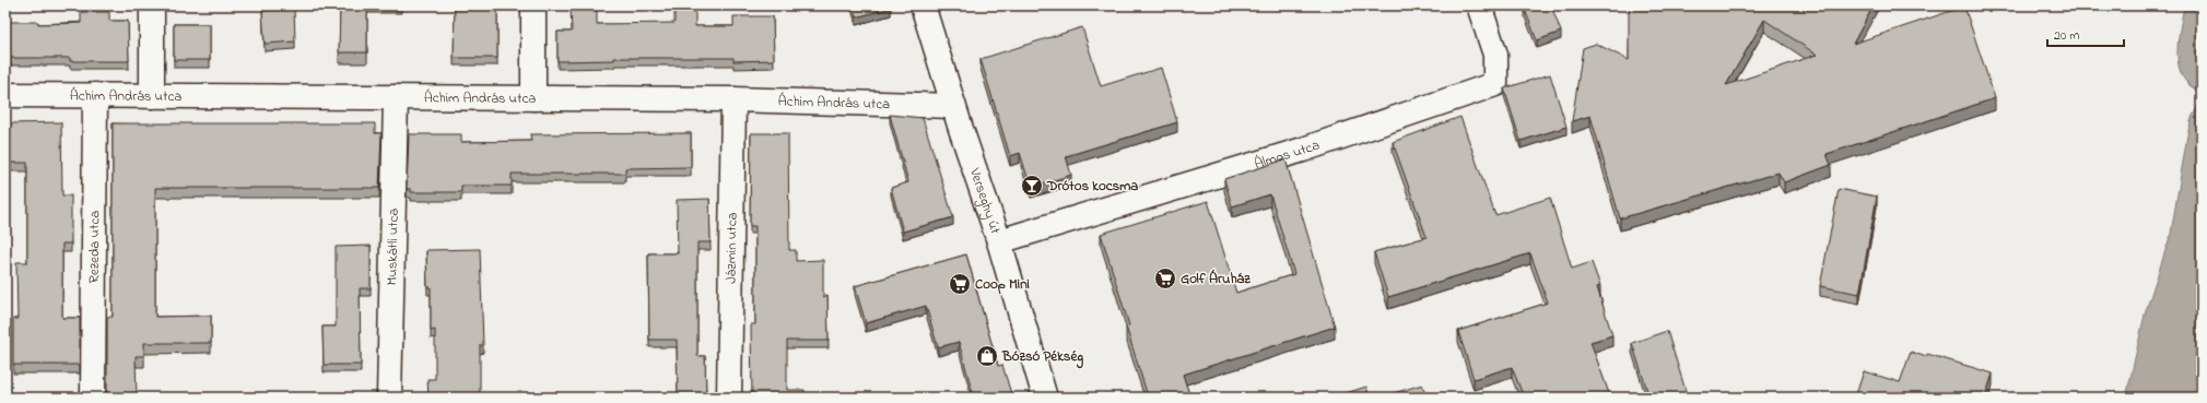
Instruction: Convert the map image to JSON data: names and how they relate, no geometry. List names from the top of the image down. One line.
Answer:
{"streets":{"street":["Áchim András utca","Álmos utca","Verseghy út","Rezeda utca","Muskátli utca","Jázmin utca"]},"crossings":[["Áchim András utca","Verseghy út"],["Áchim András utca","Rezeda utca"],["Áchim András utca","Muskátli utca"],["Áchim András utca","Jázmin utca"],["Álmos utca","Verseghy út"]],"places":{"bar":["Drótos kocsma"],"supermarket":["Golf Áruház","Coop Mini"],"shop":["Bózsó Pékség"]},"scale_bar":"20 m"}
